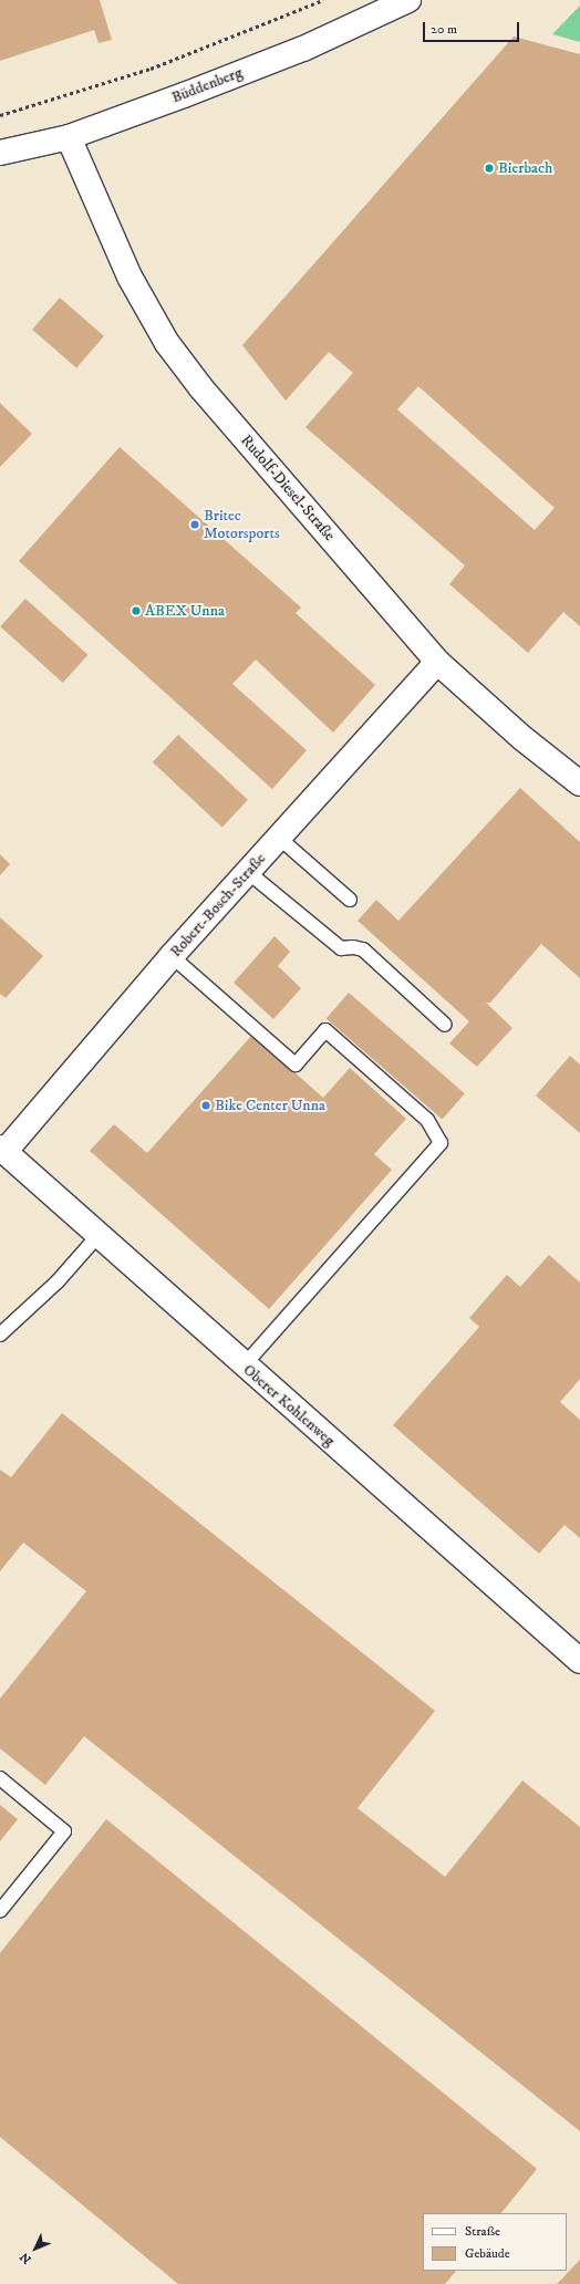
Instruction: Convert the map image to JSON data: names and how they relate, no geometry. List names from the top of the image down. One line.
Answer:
{"streets":{"street":["Büddenberg","Rudolf-Diesel-Straße","Robert-Bosch-Straße","Oberer Kohlenweg"]},"crossings":[["Büddenberg","Rudolf-Diesel-Straße"],["Rudolf-Diesel-Straße","Robert-Bosch-Straße"],["Robert-Bosch-Straße","Oberer Kohlenweg"]],"places":["Bierbach","Britec Motorsports","ABEX Unna","Bike Center Unna"],"legend":["Straße","Gebäude"],"scale_bar":"20 m","north":"bottom left"}
